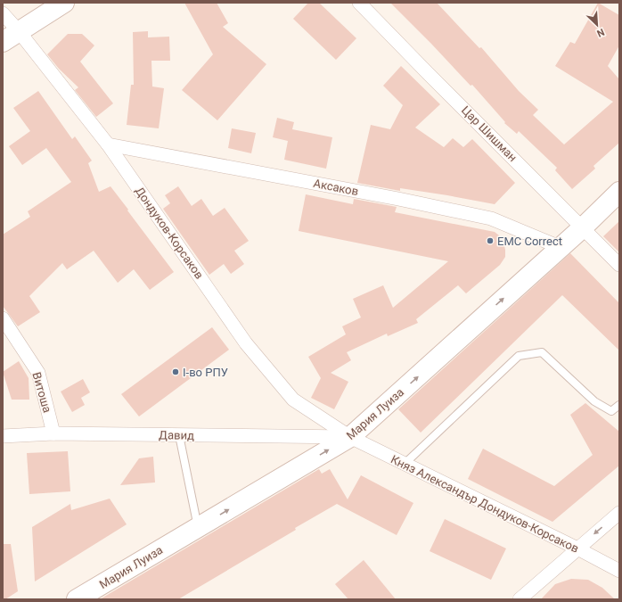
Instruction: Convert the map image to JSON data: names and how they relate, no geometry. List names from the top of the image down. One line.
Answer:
{"streets":{"street":["Цар Шишман","Аксаков","Дондуков-Корсаков","Витоша","Мария Луиза","Давид","Княз Александър Дондуков-Корсаков"]},"crossings":[["Цар Шишман","Мария Луиза"],["Аксаков","Дондуков-Корсаков"],["Аксаков","Мария Луиза"],["Дондуков-Корсаков","Мария Луиза"],["Дондуков-Корсаков","Давид"],["Дондуков-Корсаков","Княз Александър Дондуков-Корсаков"],["Витоша","Давид"],["Мария Луиза","Давид"],["Мария Луиза","Княз Александър Дондуков-Корсаков"],["Давид","Княз Александър Дондуков-Корсаков"]],"one_way":["Мария Луиза"],"places":["EMC Correct","I-во РПУ"],"north":"bottom right"}
